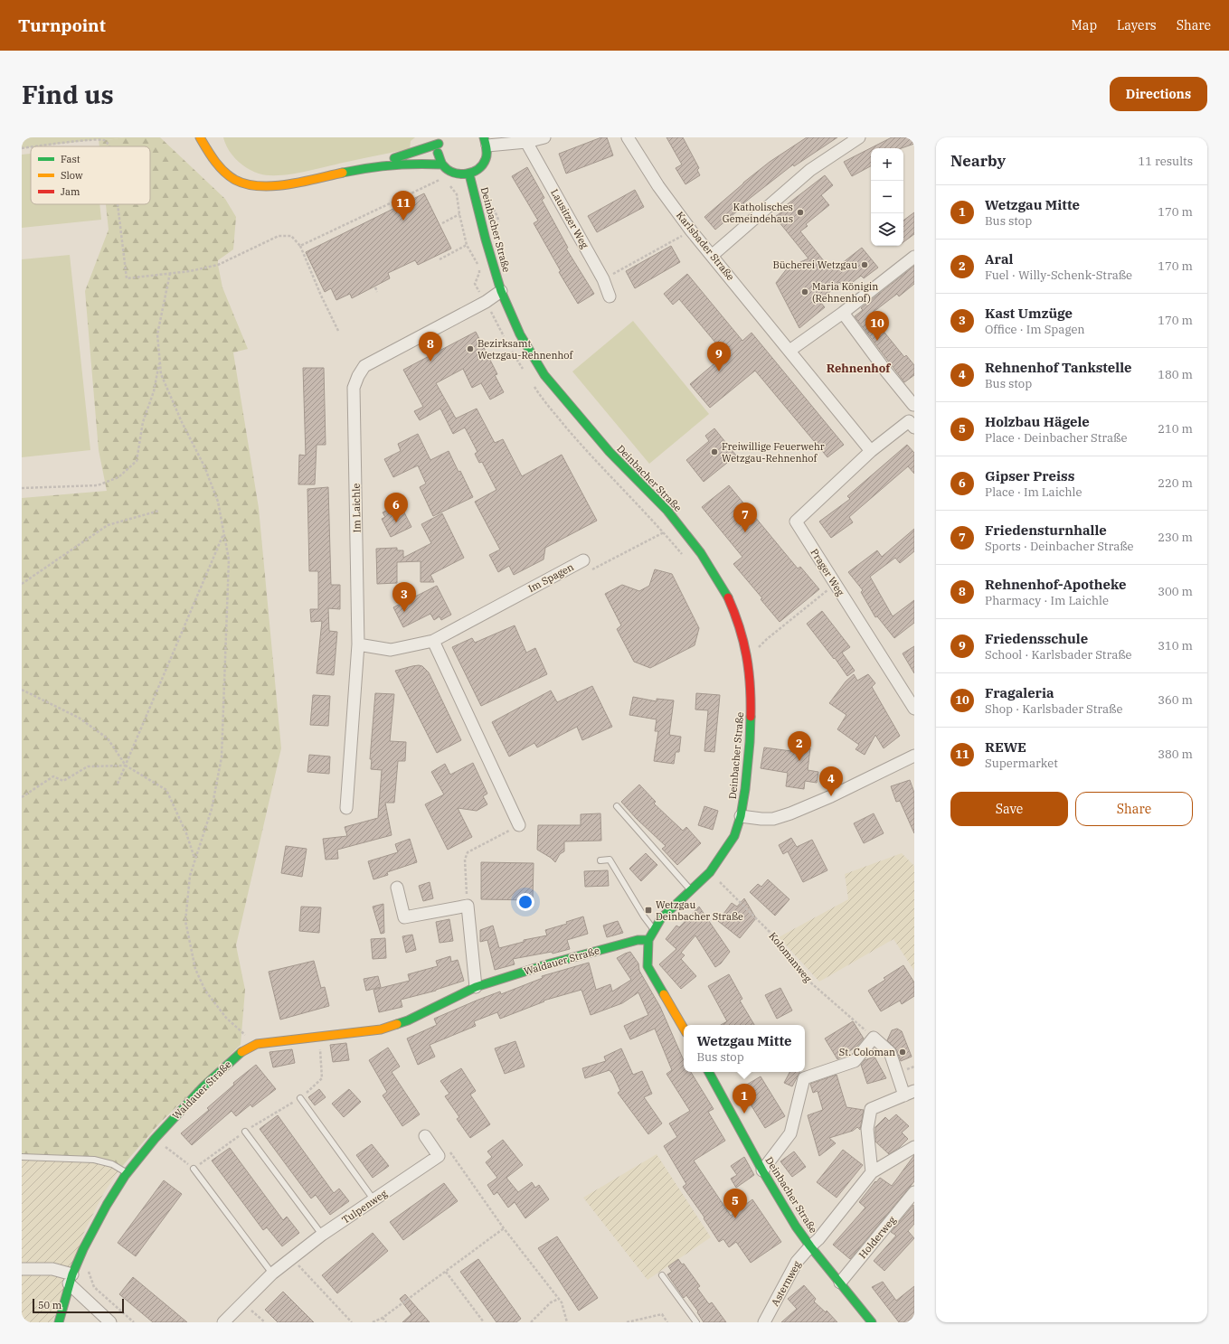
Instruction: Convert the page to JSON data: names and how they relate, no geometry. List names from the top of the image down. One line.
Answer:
{"streets":{"street":["Lausitzer Weg","Deinbacher Straße","Karlsbader Straße","Im Laichle","Prager Weg","Im Spagen","Waldauer Straße","Tulpenweg","Holderweg","Asternweg"],"path":["Kolomanweg"]},"crossings":[["Deinbacher Straße","Im Laichle"],["Deinbacher Straße","Waldauer Straße"],["Deinbacher Straße","Holderweg"],["Deinbacher Straße","Asternweg"],["Karlsbader Straße","Prager Weg"],["Im Laichle","Im Spagen"]],"districts":["Rehnenhof"],"places":{"other":["Katholisches Gemeindehaus","Bücherei Wetzgau","Maria Königin (Rehnenhof)","Bezirksamt Wetzgau-Rehnenhof","Freiwillige Feuerwehr Wetzgau-Rehnenhof","St. Coloman"],"transit":["Wetzgau Deinbacher Straße"]},"legend":["Fast","Slow","Jam"],"scale_bar":"50 m","page":{"header":"Turnpoint","nav":["Map","Layers","Share"],"buttons":["Directions",["Save","Share"]],"title":"Find us","heading":["Nearby","11 results"],"map_buttons":["+","−"],"list":[{"mark":"1","name":"Wetzgau Mitte","note":"Bus stop","value":"170 m"},{"mark":"2","name":"Aral","note":"Fuel · Willy-Schenk-Straße","value":"170 m"},{"mark":"3","name":"Kast Umzüge","note":"Office · Im Spagen","value":"170 m"},{"mark":"4","name":"Rehnenhof Tankstelle","note":"Bus stop","value":"180 m"},{"mark":"5","name":"Holzbau Hägele","note":"Place · Deinbacher Straße","value":"210 m"},{"mark":"6","name":"Gipser Preiss","note":"Place · Im Laichle","value":"220 m"},{"mark":"7","name":"Friedensturnhalle","note":"Sports · Deinbacher Straße","value":"230 m"},{"mark":"8","name":"Rehnenhof-Apotheke","note":"Pharmacy · Im Laichle","value":"300 m"},{"mark":"9","name":"Friedensschule","note":"School · Karlsbader Straße","value":"310 m"},{"mark":"10","name":"Fragaleria","note":"Shop · Karlsbader Straße","value":"360 m"},{"mark":"11","name":"REWE","note":"Supermarket","value":"380 m"}],"pins":["11","10","8","9","6","7","3","2","4","1","5"],"popup":["Wetzgau Mitte","Bus stop"],"scale":"50 m"}}
